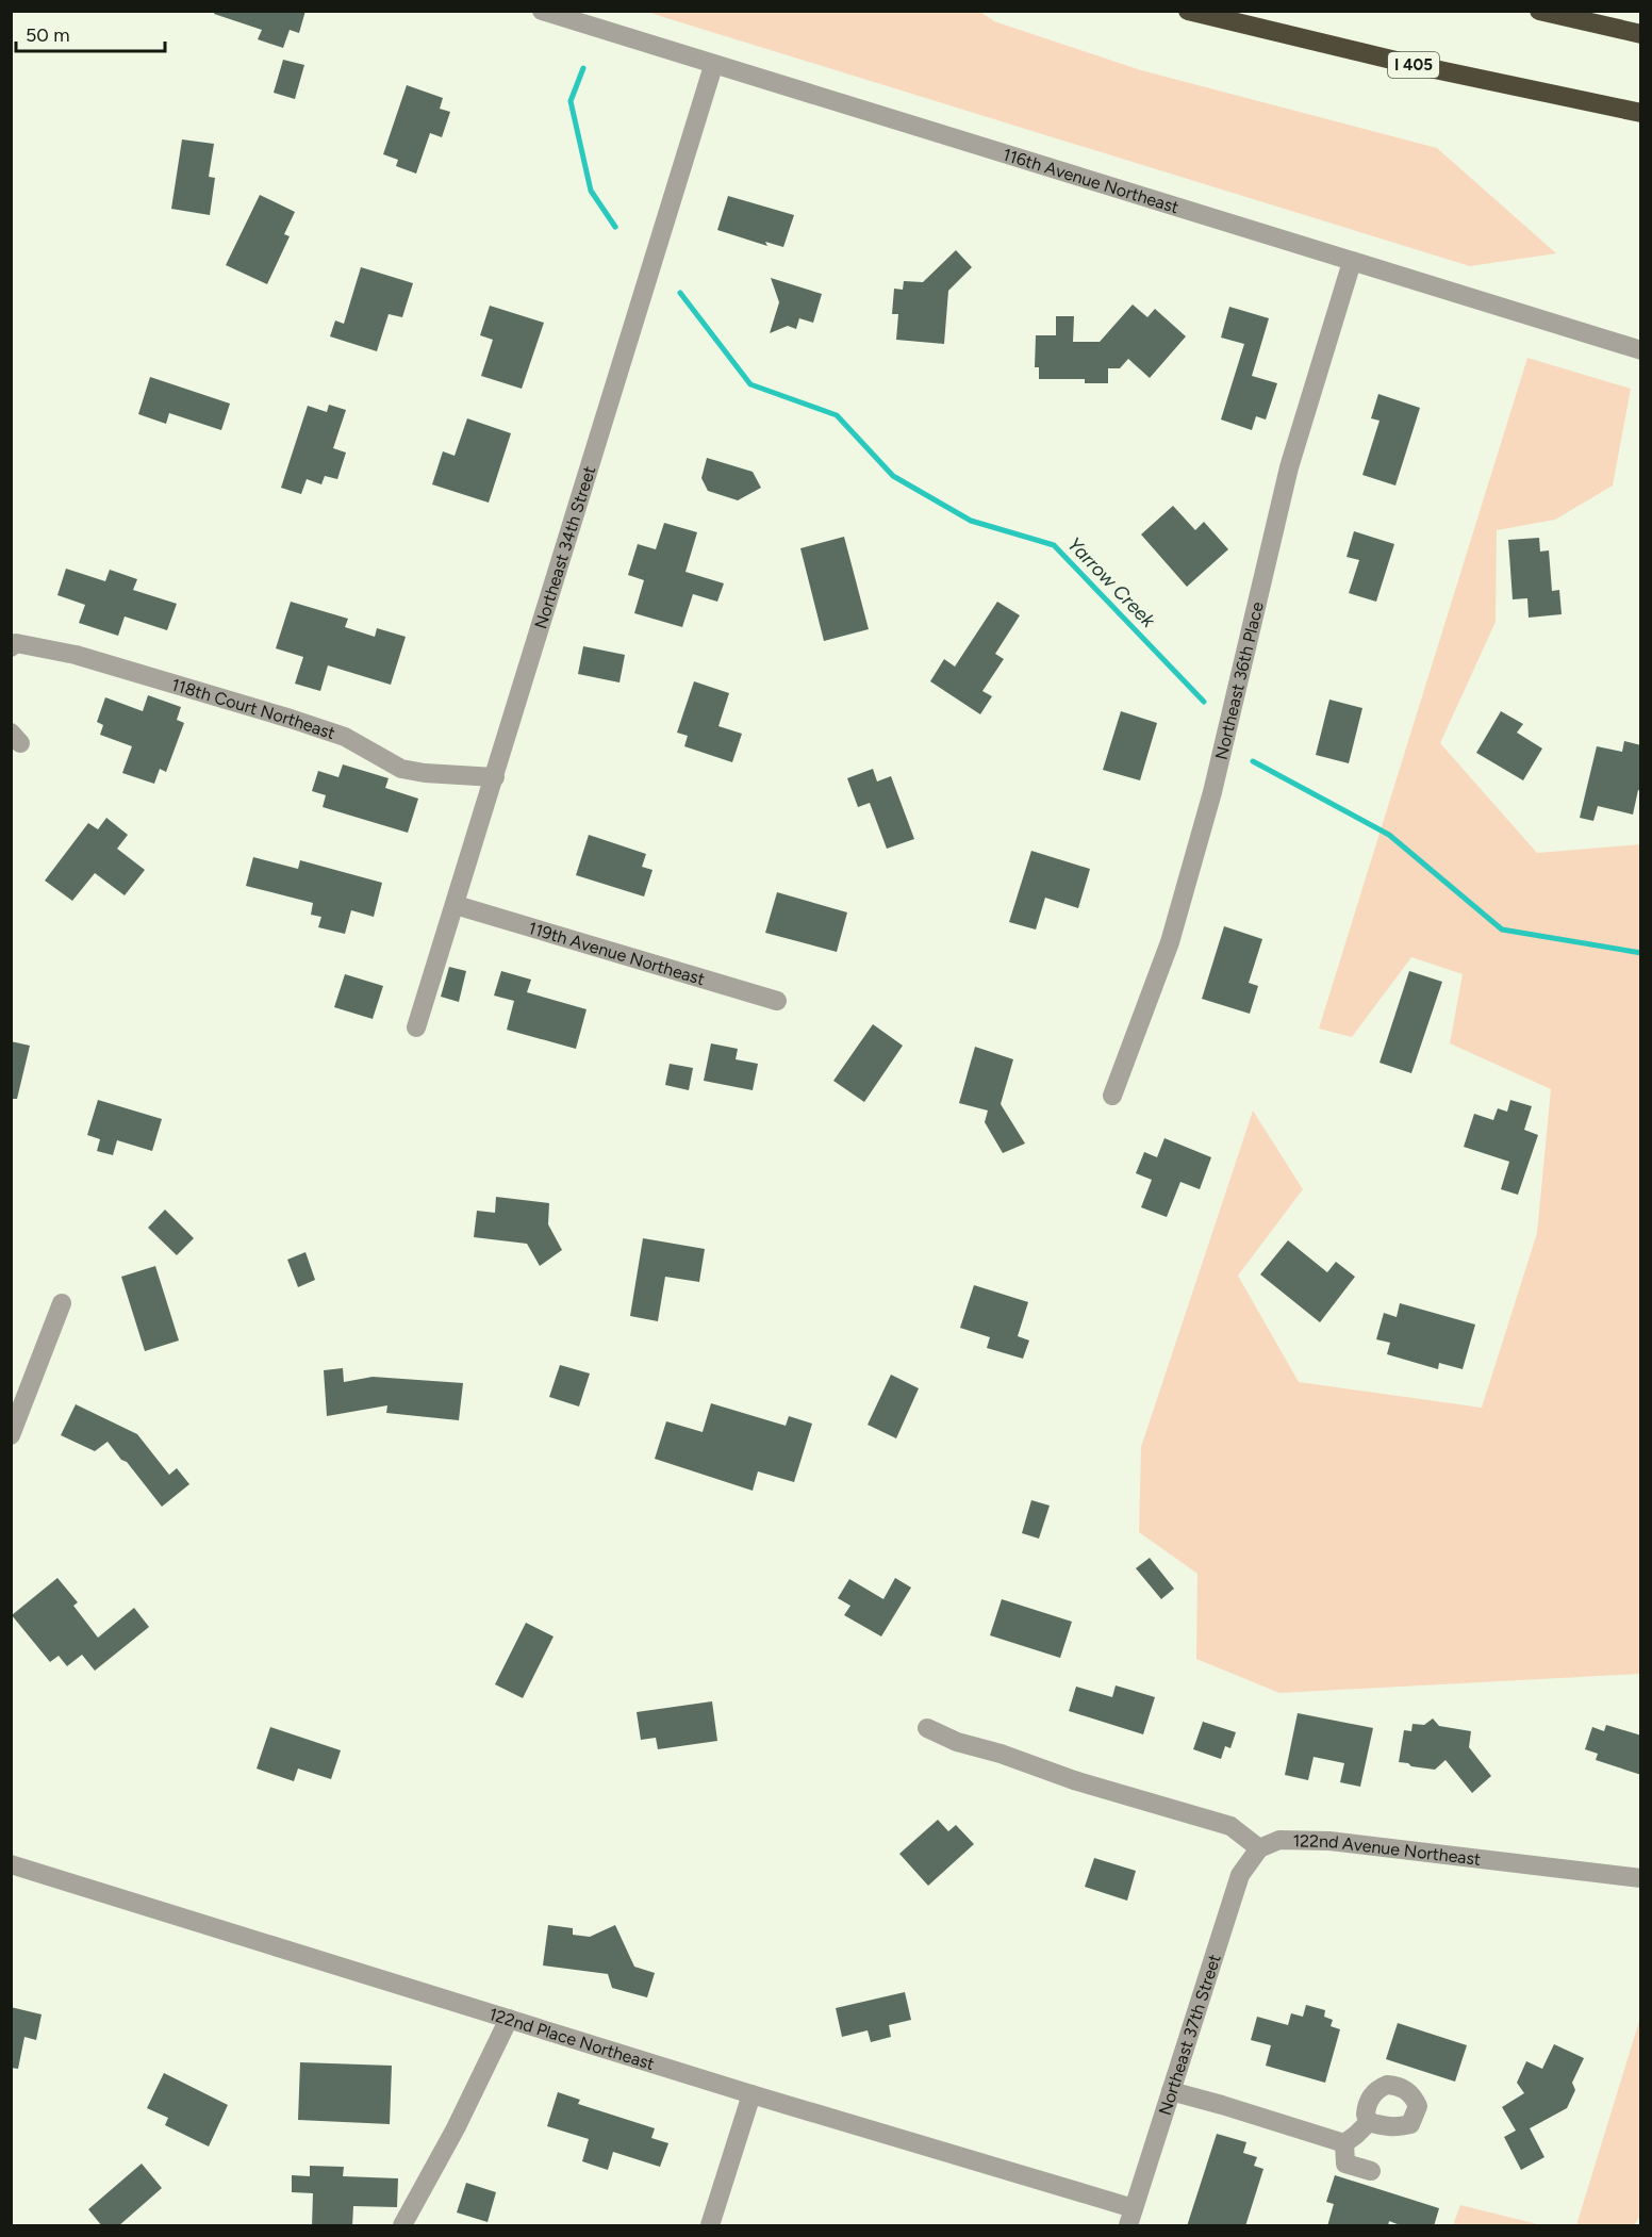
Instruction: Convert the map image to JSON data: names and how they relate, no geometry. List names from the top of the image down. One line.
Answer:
{"streets":{"highway":["I 405"],"street":["116th Avenue Northeast","Northeast 34th Street","Northeast 36th Place","118th Court Northeast","119th Avenue Northeast","122nd Avenue Northeast","Northeast 37th Street","122nd Place Northeast"]},"crossings":[["116th Avenue Northeast","Northeast 34th Street"],["116th Avenue Northeast","Northeast 36th Place"],["Northeast 34th Street","118th Court Northeast"],["Northeast 34th Street","119th Avenue Northeast"],["122nd Avenue Northeast","Northeast 37th Street"],["Northeast 37th Street","122nd Place Northeast"]],"water":["Yarrow Creek"],"scale_bar":"50 m"}
